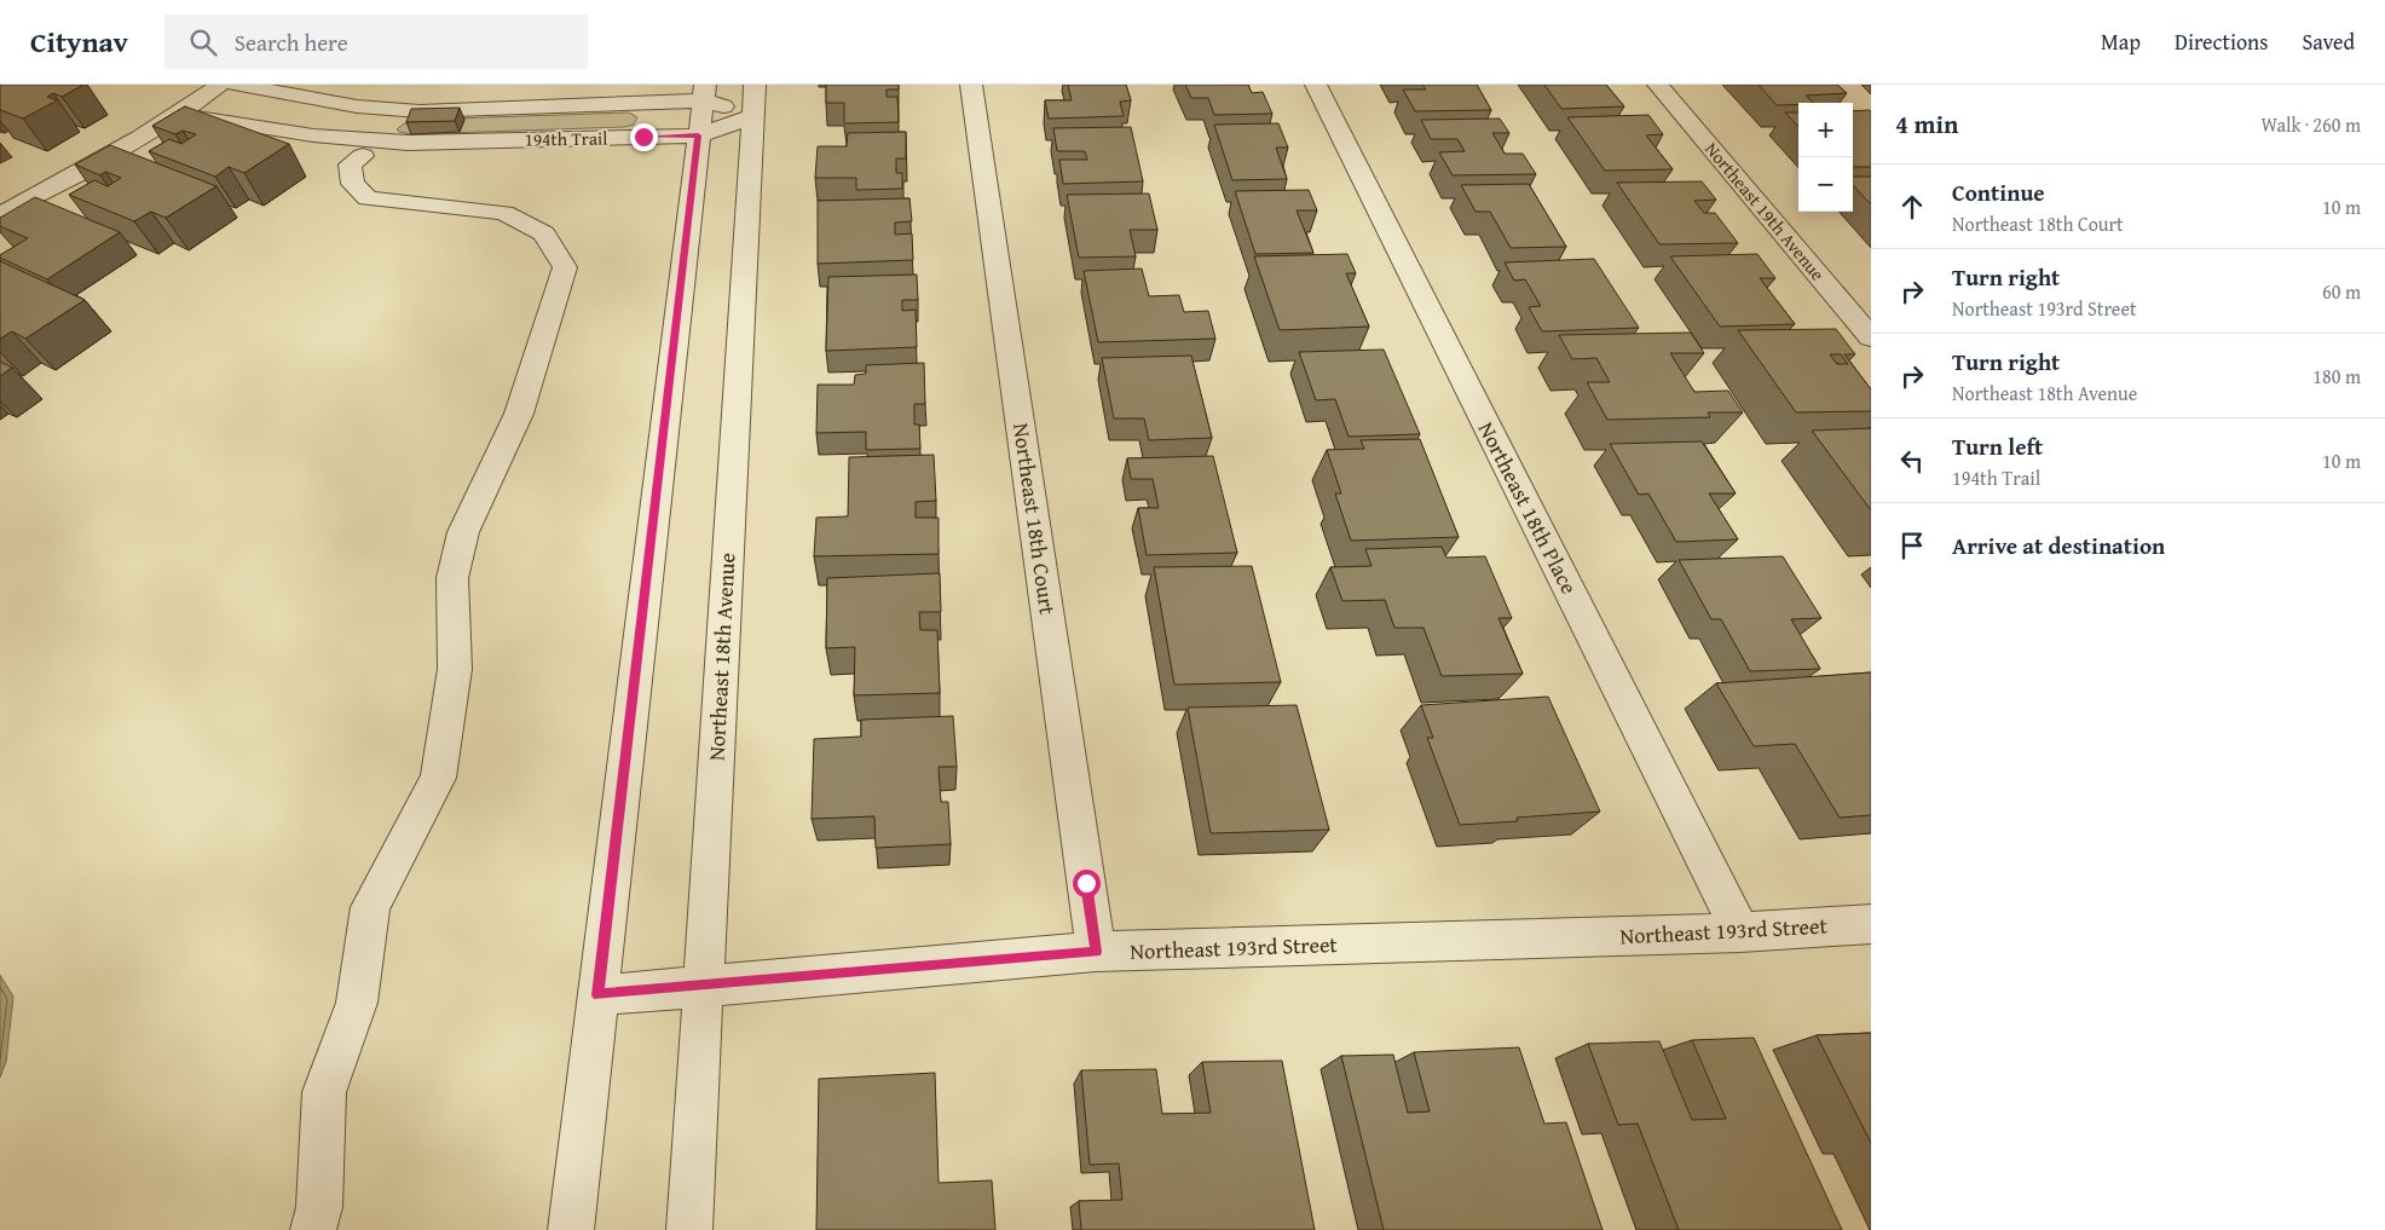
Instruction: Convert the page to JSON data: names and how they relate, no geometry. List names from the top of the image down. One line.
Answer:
{"streets":{"street":["194th Trail","Northeast 19th Avenue","Northeast 18th Place","Northeast 18th Court","Northeast 18th Avenue","Northeast 193rd Street"]},"crossings":[["194th Trail","Northeast 18th Avenue"],["Northeast 18th Place","Northeast 193rd Street"],["Northeast 18th Court","Northeast 193rd Street"],["Northeast 18th Avenue","Northeast 193rd Street"]],"page":{"header":"Citynav","search":"Search here","nav":["Map","Directions","Saved"],"heading":["4 min","Walk · 260 m"],"map_buttons":["+","−"],"list":[["Continue","Northeast 18th Court","10 m"],["Turn right","Northeast 193rd Street","60 m"],["Turn right","Northeast 18th Avenue","180 m"],["Turn left","194th Trail","10 m"],"Arrive at destination"]}}
